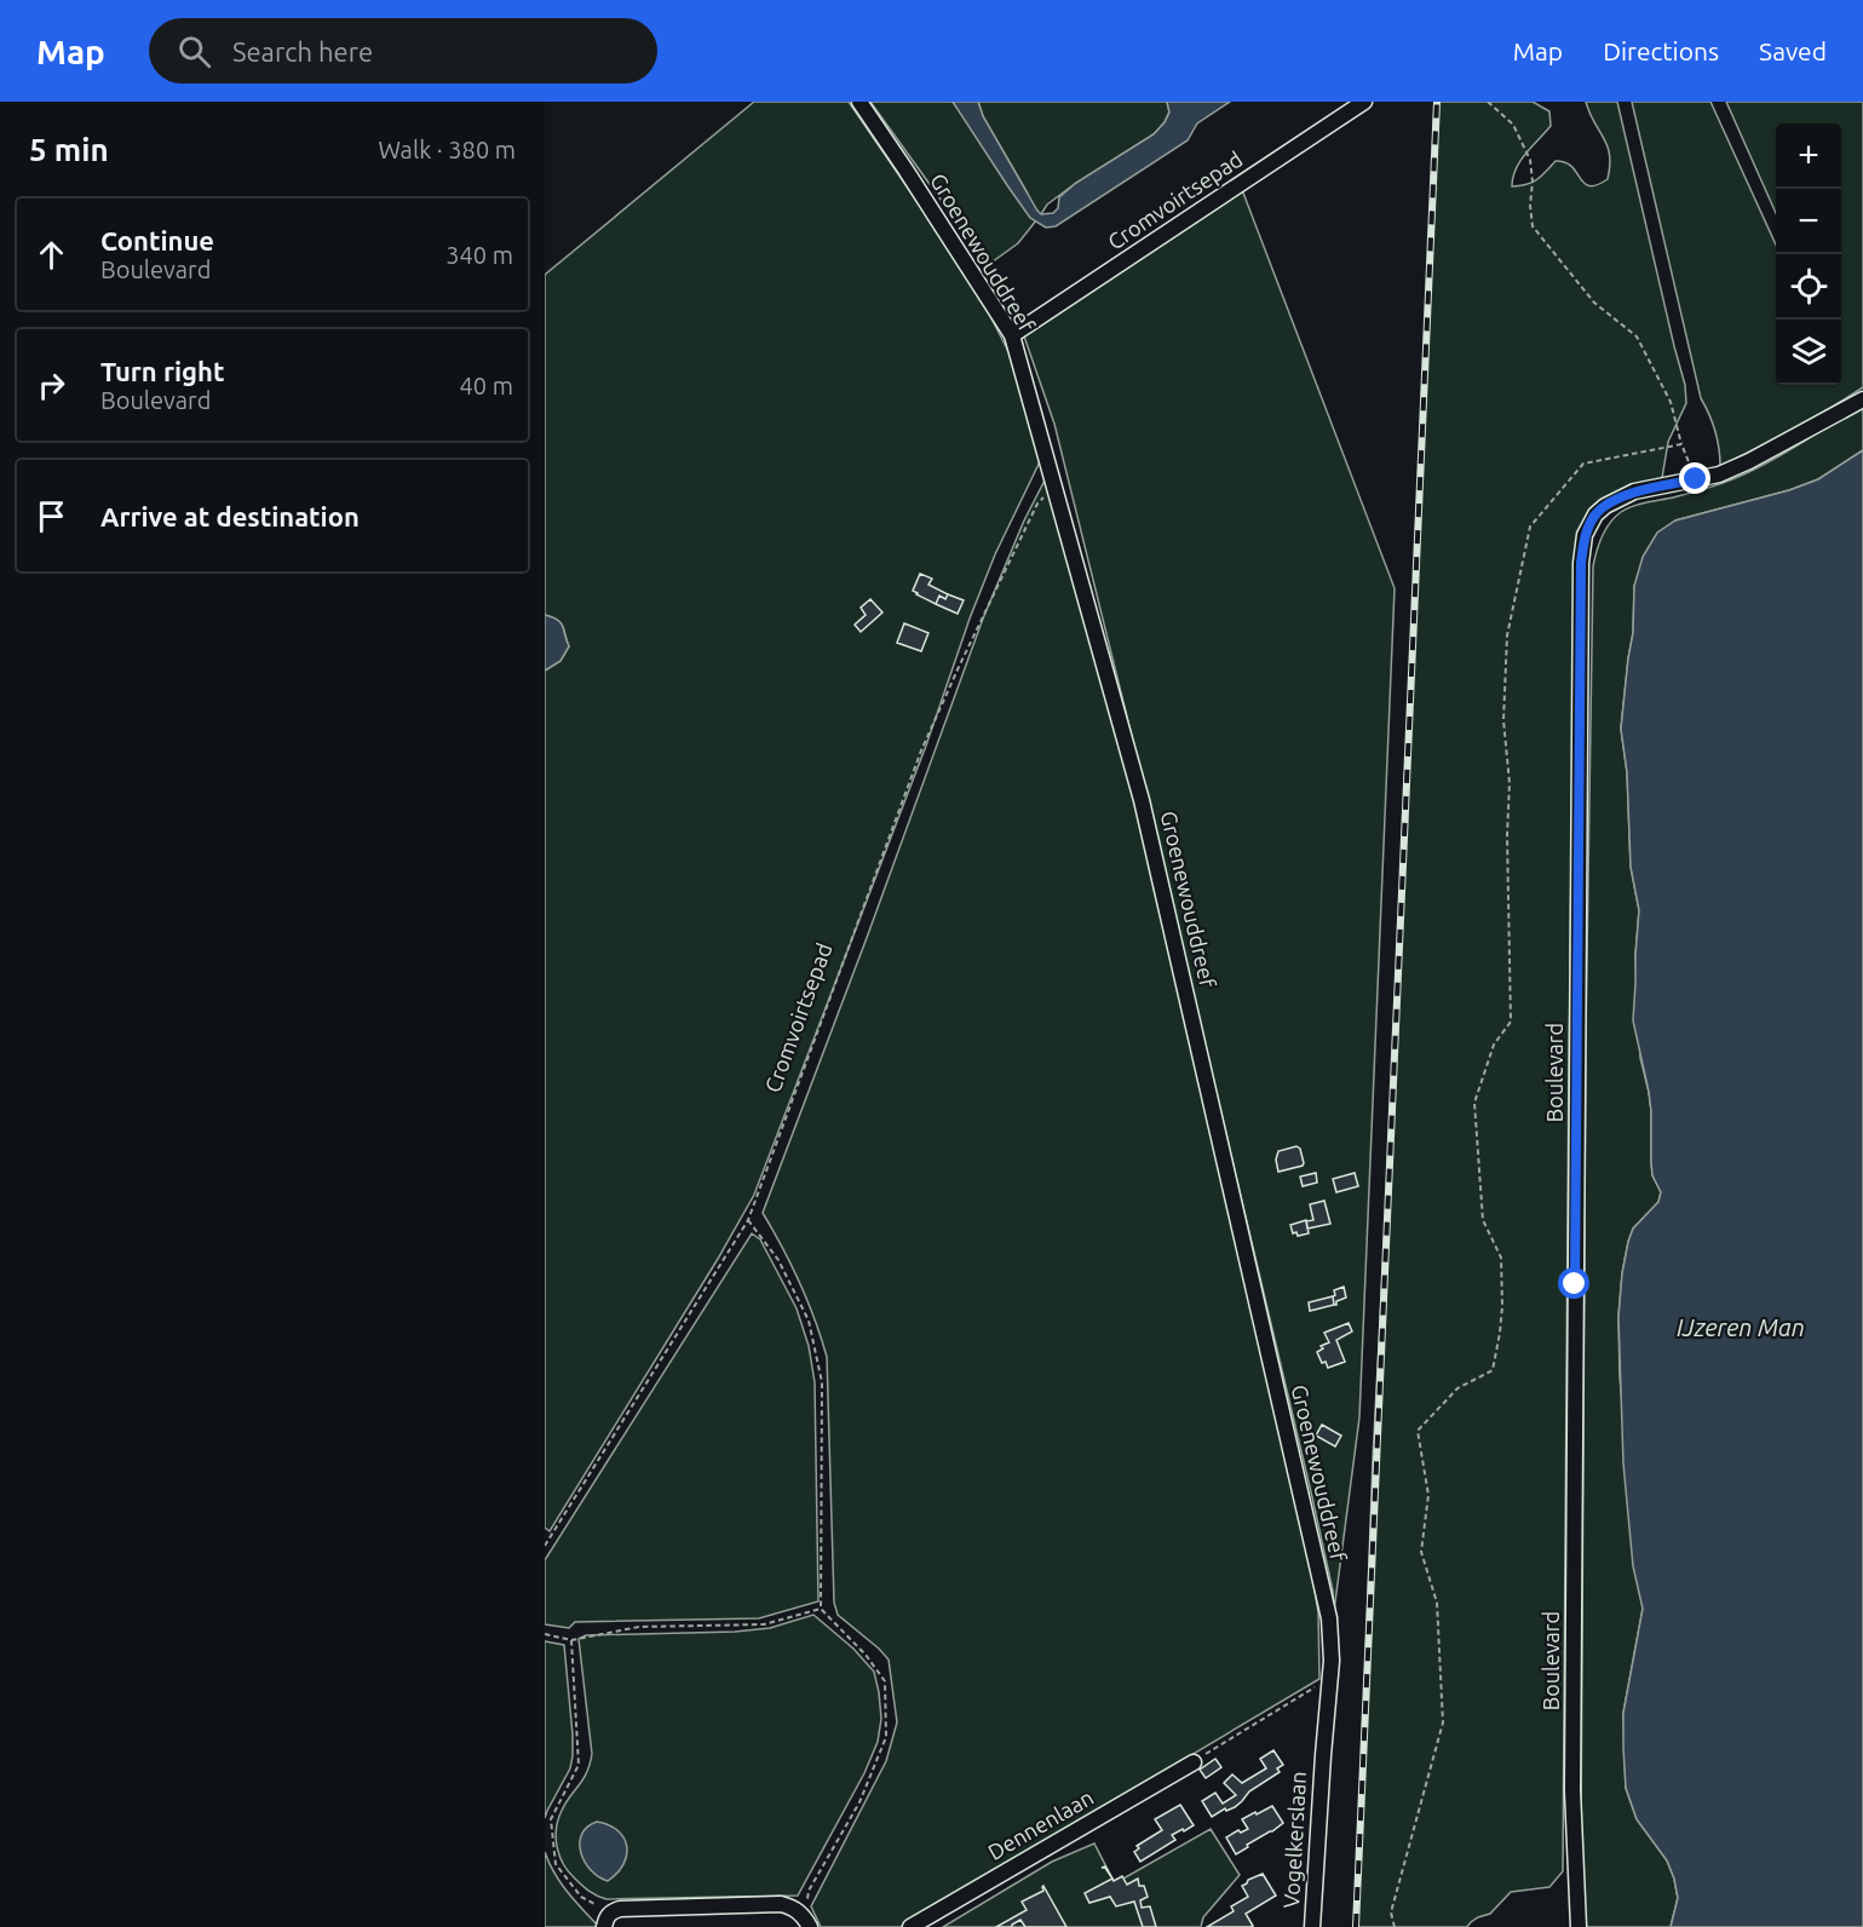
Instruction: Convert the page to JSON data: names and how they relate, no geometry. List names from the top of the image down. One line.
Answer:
{"streets":{"street":["Cromvoirtsepad","Groenewouddreef","Boulevard","Dennenlaan","Vogelkerslaan"]},"crossings":[["Cromvoirtsepad","Groenewouddreef"],["Groenewouddreef","Vogelkerslaan"]],"water":["IJzeren Man"],"page":{"header":"Map","search":"Search here","nav":["Map","Directions","Saved"],"heading":["5 min","Walk · 380 m"],"map_buttons":["+","−"],"list":[["Continue","Boulevard","340 m"],["Turn right","Boulevard","40 m"],"Arrive at destination"]}}
